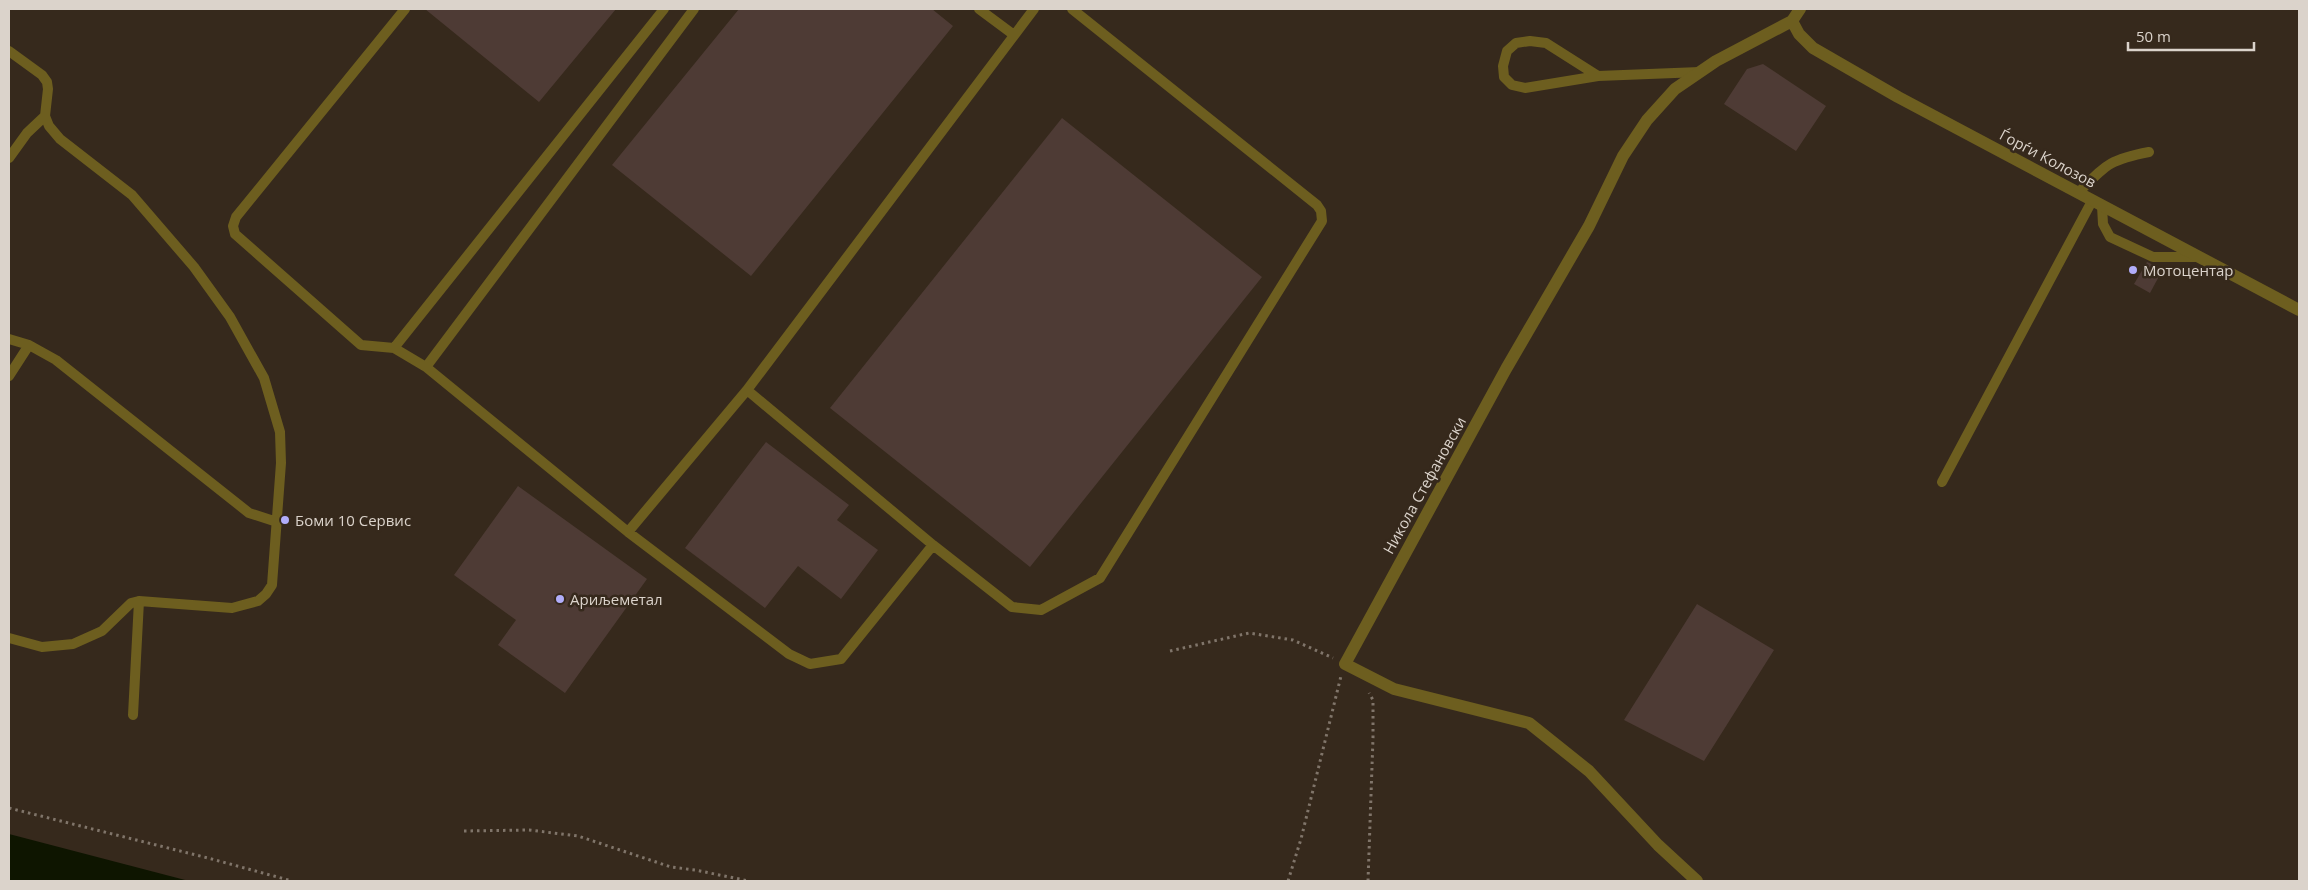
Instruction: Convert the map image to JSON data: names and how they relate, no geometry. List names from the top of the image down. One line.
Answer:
{"streets":{"street":["Ѓорѓи Колозов","Никола Стефановски"]},"crossings":[["Ѓорѓи Колозов","Никола Стефановски"]],"places":["Мотоцентар","Боми 10 Сервис","Ариљеметал"],"scale_bar":"50 m"}
